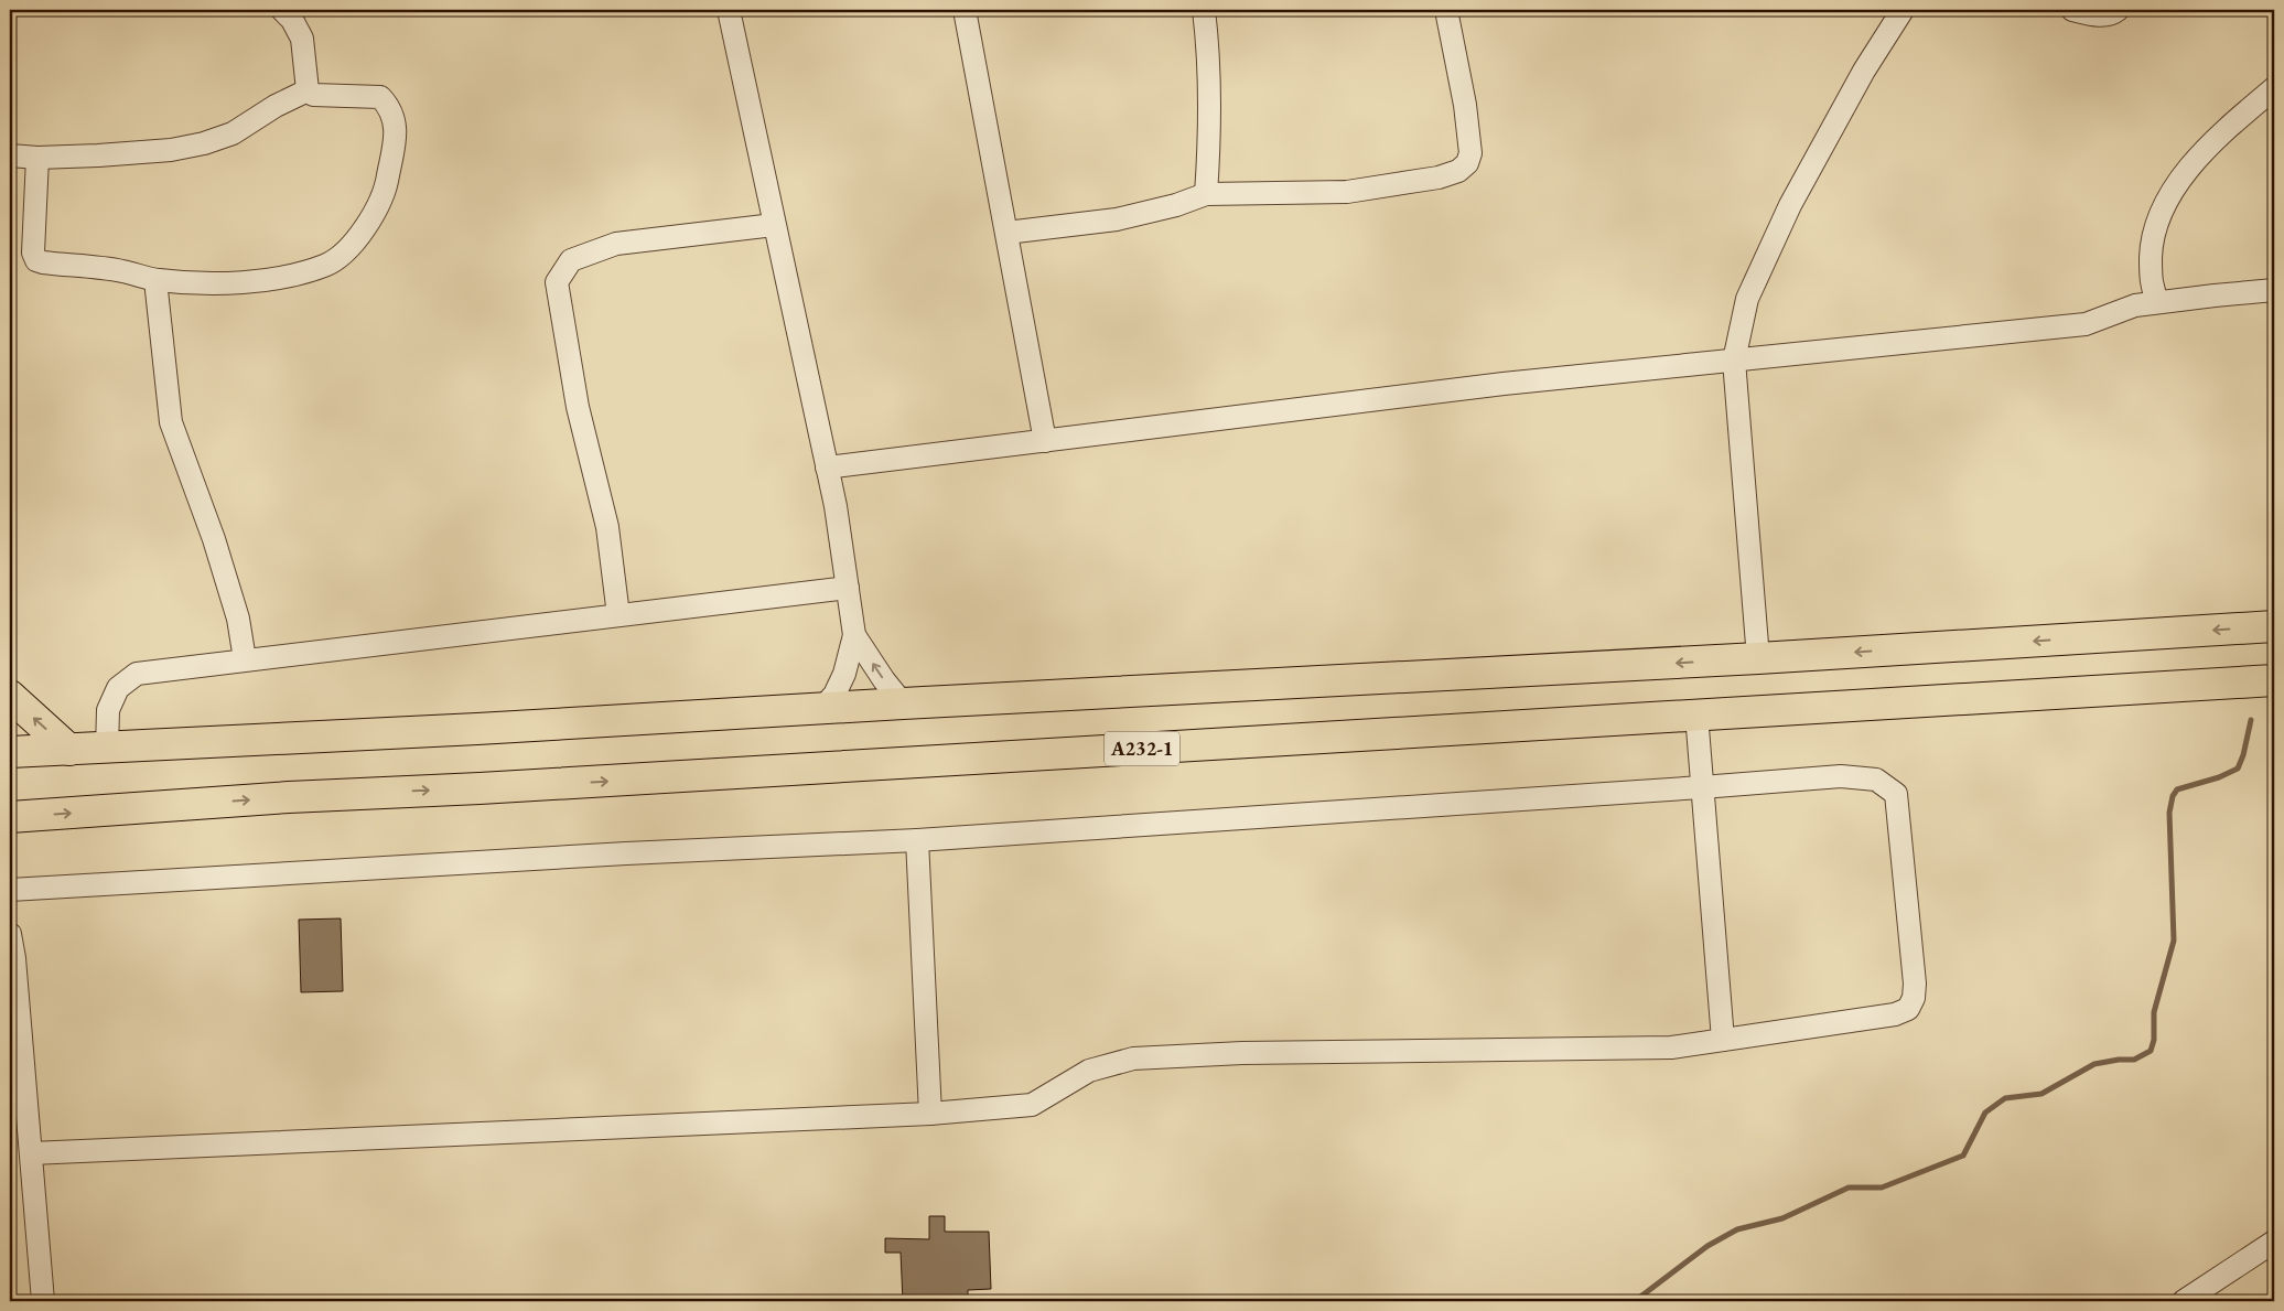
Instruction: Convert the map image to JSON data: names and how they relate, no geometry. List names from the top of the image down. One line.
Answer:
{"streets":{"highway":["A232-1"]}}
